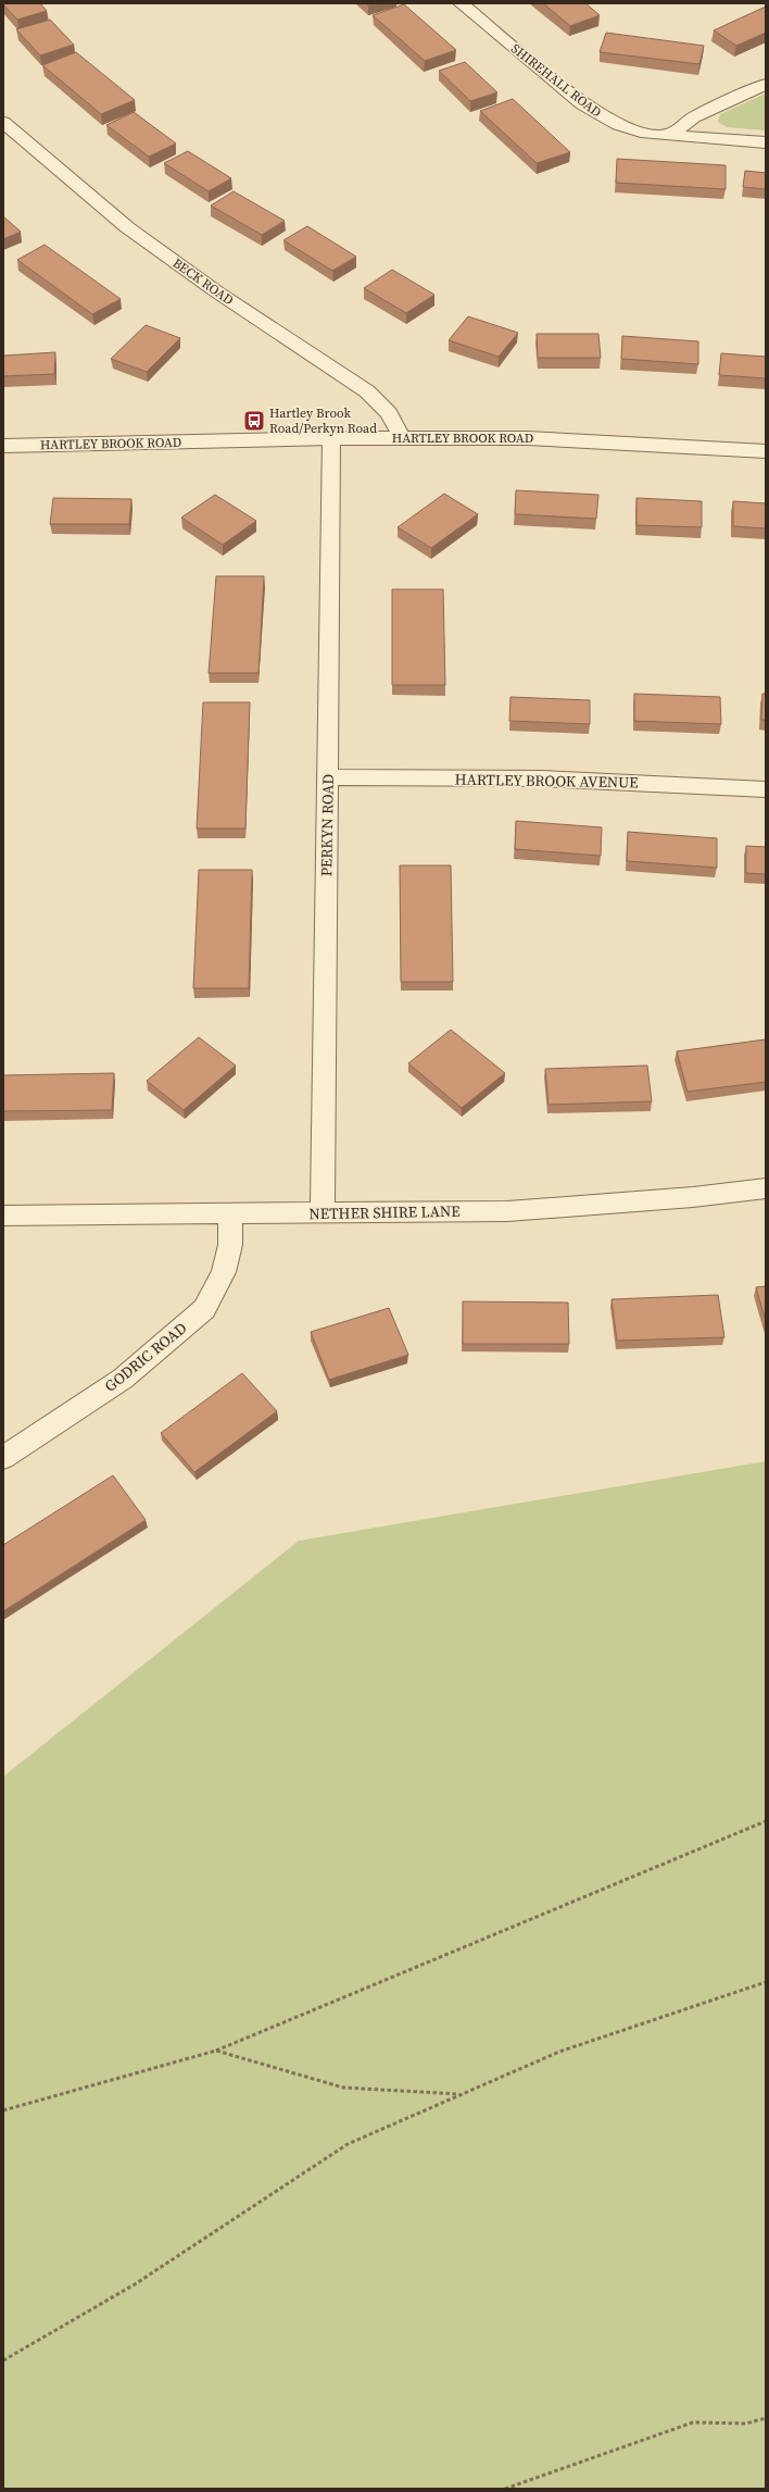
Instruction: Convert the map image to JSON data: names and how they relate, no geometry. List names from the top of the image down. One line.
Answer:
{"streets":{"street":["SHIREHALL ROAD","BECK ROAD","HARTLEY BROOK ROAD","HARTLEY BROOK AVENUE","PERKYN ROAD","NETHER SHIRE LANE","GODRIC ROAD"]},"crossings":[["BECK ROAD","HARTLEY BROOK ROAD"],["HARTLEY BROOK ROAD","PERKYN ROAD"],["HARTLEY BROOK AVENUE","PERKYN ROAD"],["PERKYN ROAD","NETHER SHIRE LANE"],["NETHER SHIRE LANE","GODRIC ROAD"]],"places":{"bus stop":["Hartley Brook Road/Perkyn Road"]}}
